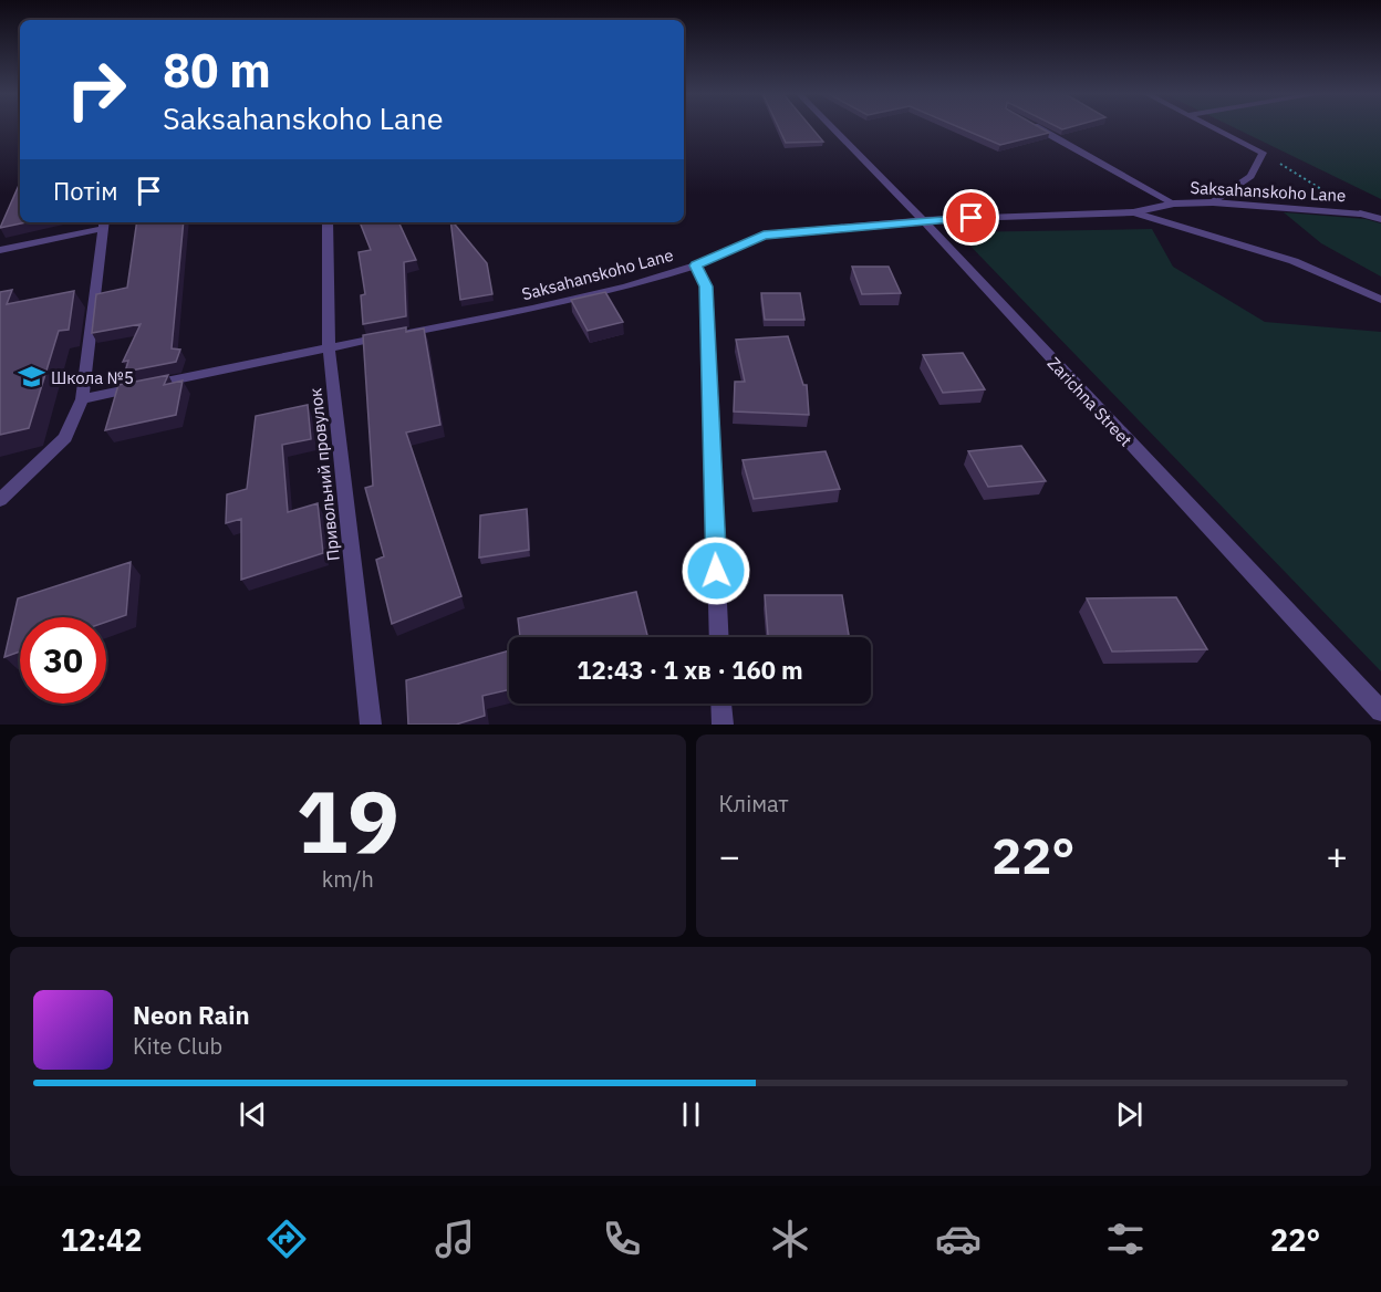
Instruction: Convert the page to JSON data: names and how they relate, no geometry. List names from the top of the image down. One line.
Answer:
{"streets":{"street":["Saksahanskoho Lane","Zarichna Street","Привольний провулок"]},"crossings":[["Saksahanskoho Lane","Zarichna Street"],["Saksahanskoho Lane","Привольний провулок"]],"places":{"school or university":["Школа №5"]},"page":{"turn":["80 m","Saksahanskoho Lane"],"then":"Потім","limit":"30","trip":"12:43 · 1 хв · 160 m","tile":[["19","km/h"],"Клімат"],"heat":["−","22°","+"],"song":["Neon Rain","Kite Club"],"tabs":["12:42","22°"]}}
